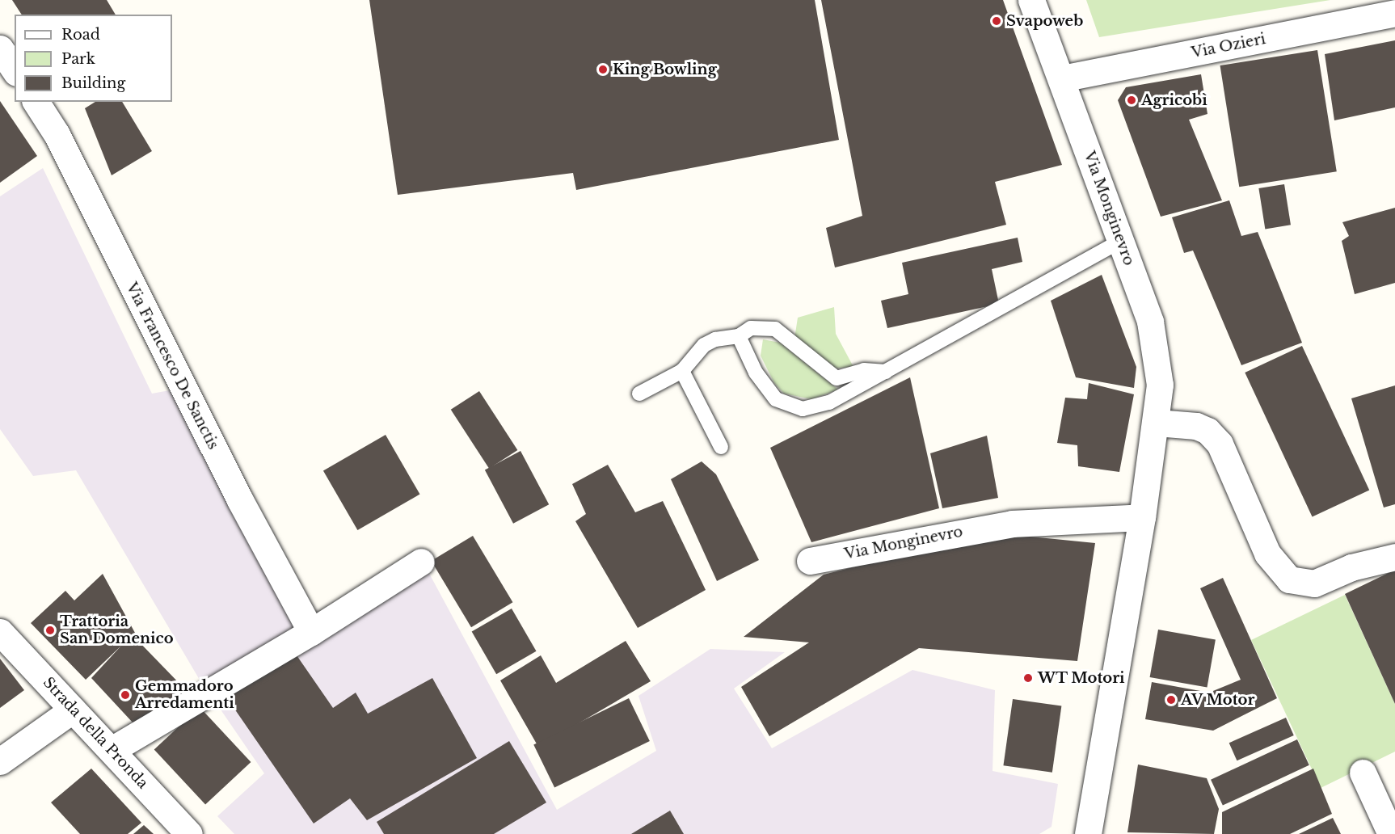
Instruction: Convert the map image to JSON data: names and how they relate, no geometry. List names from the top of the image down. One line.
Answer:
{"streets":{"street":["Via Ozieri","Via Monginevro","Via Francesco De Sanctis","Strada della Pronda"]},"crossings":[["Via Ozieri","Via Monginevro"]],"places":["Svapoweb","King Bowling","Agricobì","Trattoria San Domenico","WT Motori","Gemmadoro Arredamenti","AV Motor"],"legend":["Road","Park","Building"]}
